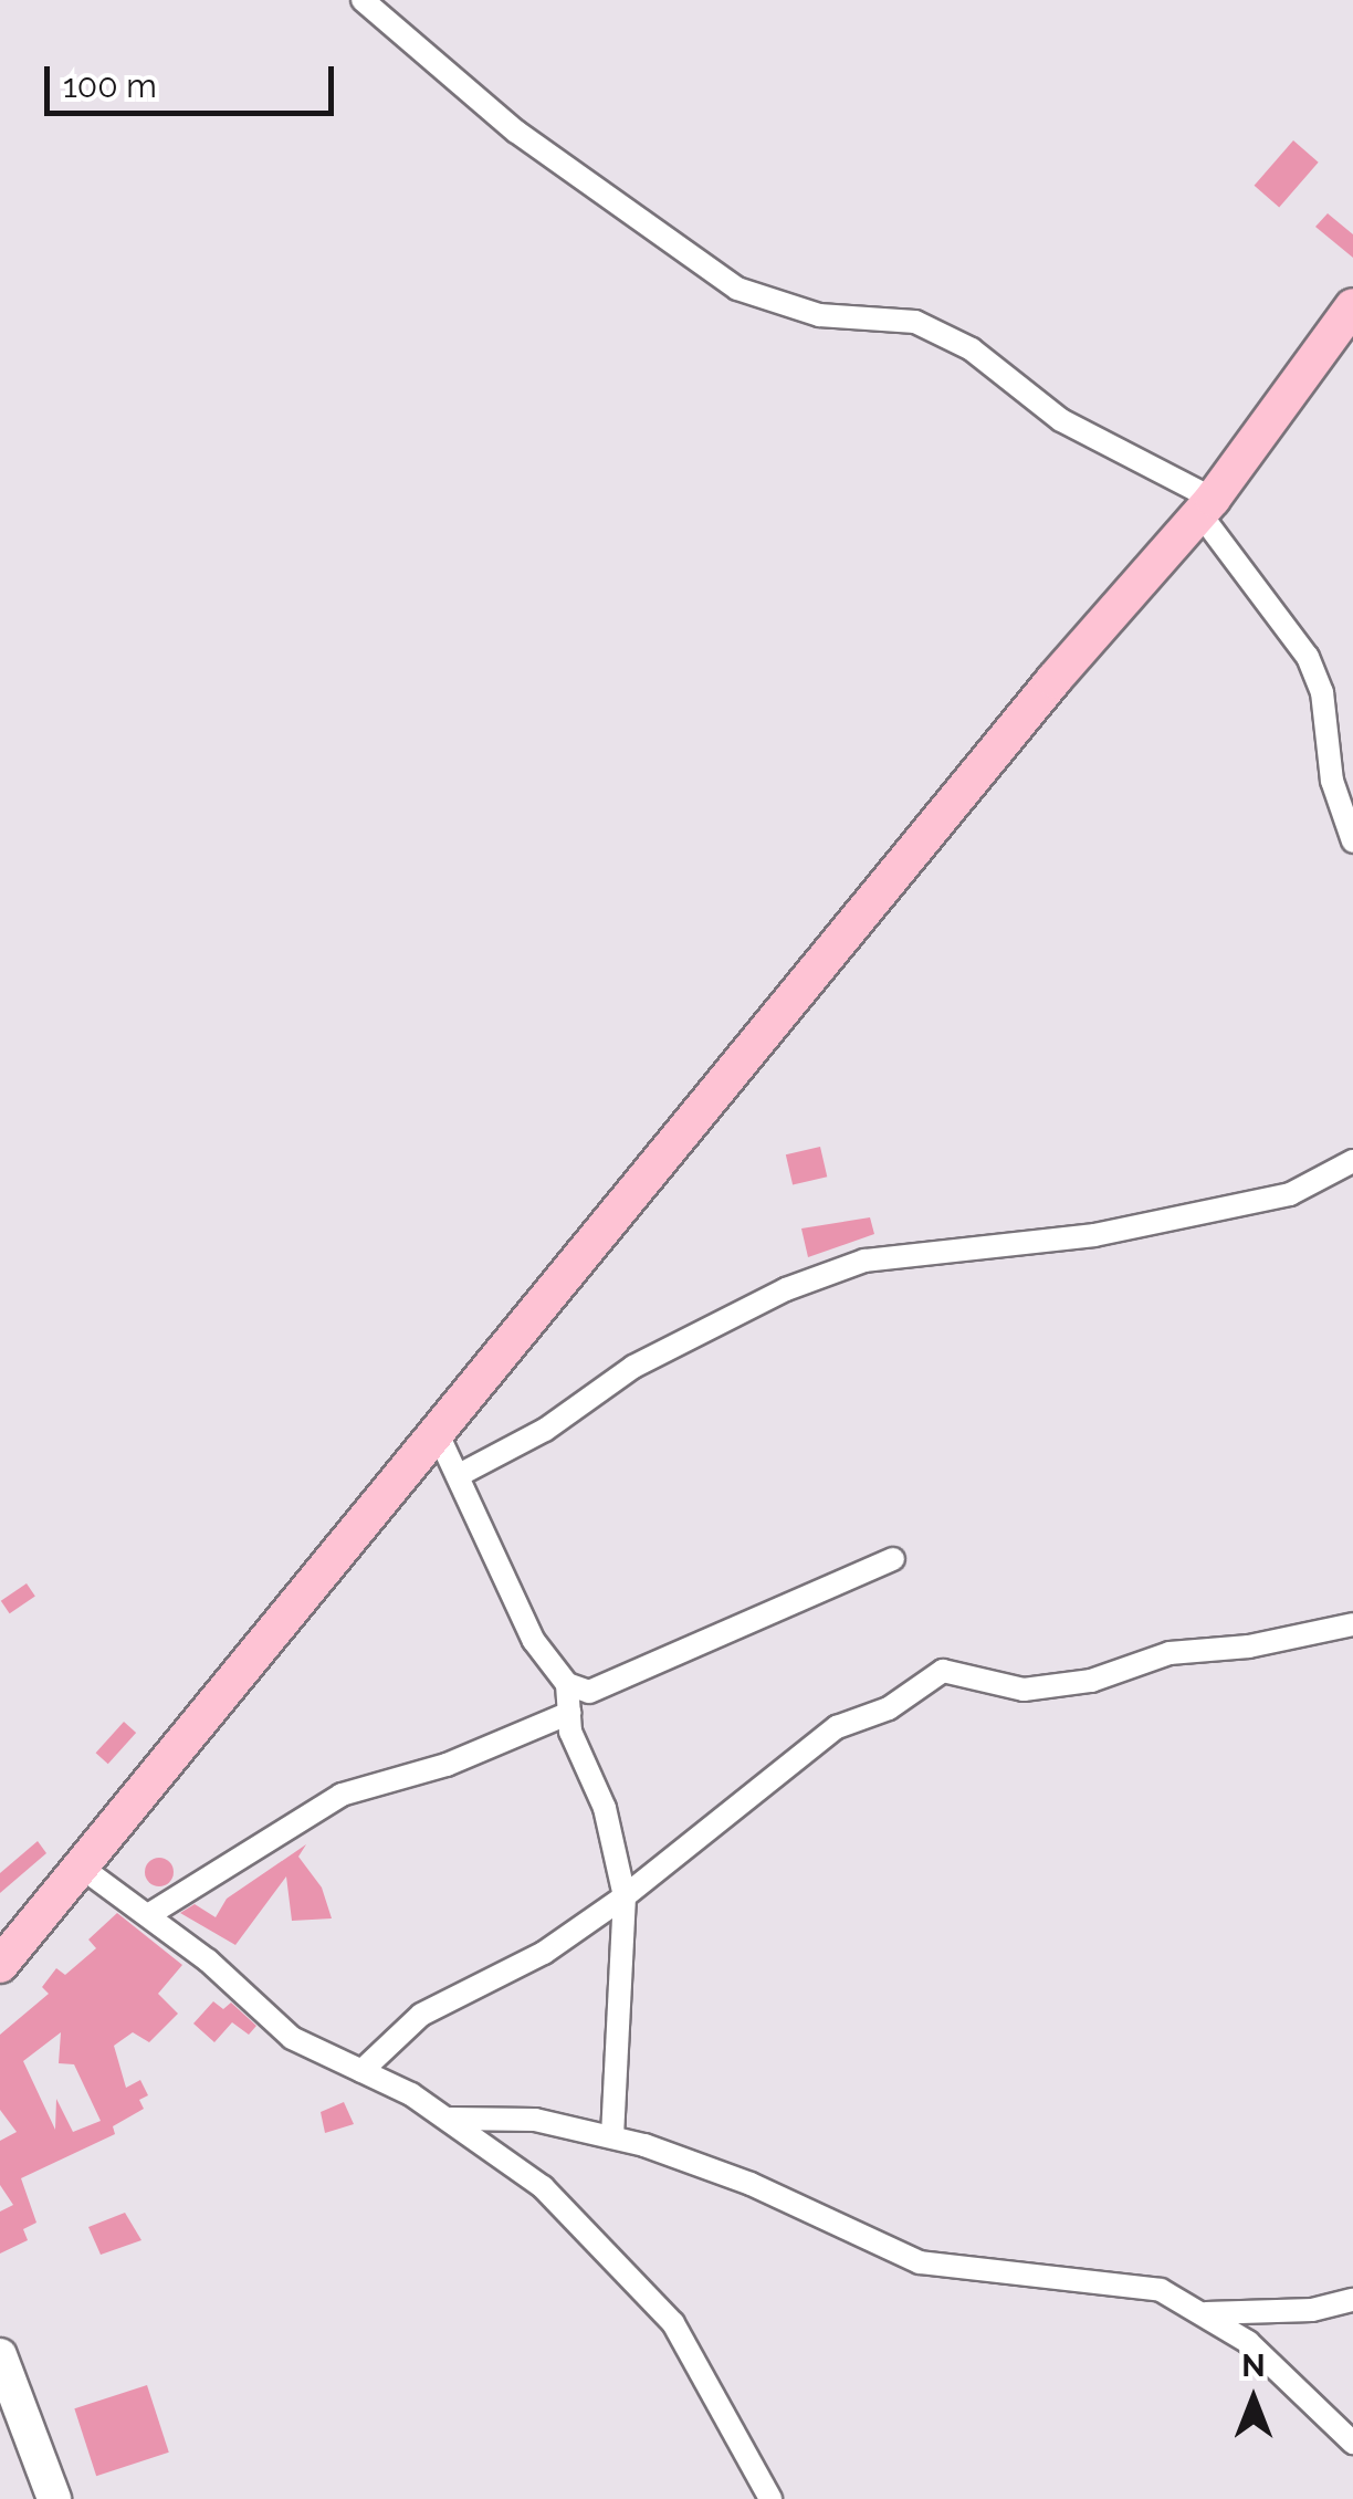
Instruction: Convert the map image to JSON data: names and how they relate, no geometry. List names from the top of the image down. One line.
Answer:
{"scale_bar":"100 m","north":"top"}
